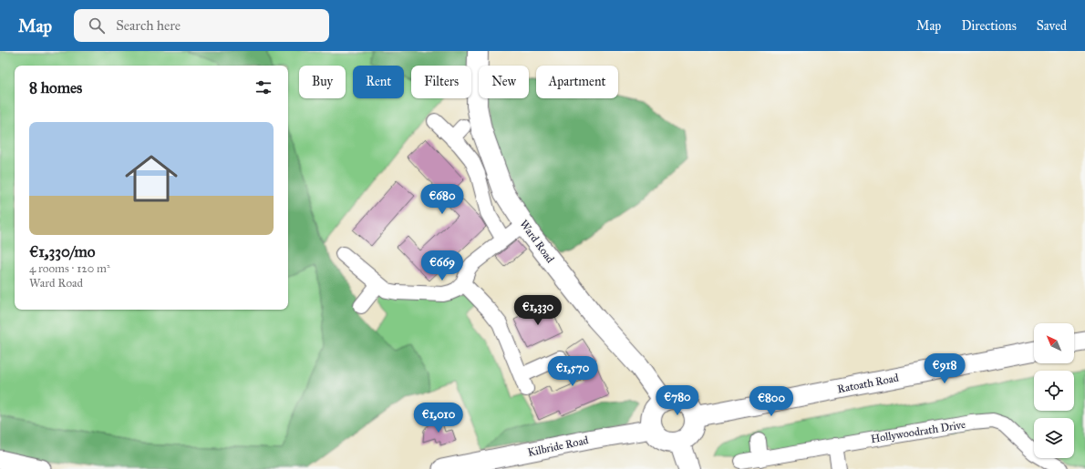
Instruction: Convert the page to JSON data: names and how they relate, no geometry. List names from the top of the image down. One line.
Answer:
{"streets":{"main road":["Ward Road"],"street":["Ratoath Road","Hollywoodrath Drive","Kilbride Road"]},"crossings":[["Ward Road","Ratoath Road"],["Ward Road","Kilbride Road"],["Ratoath Road","Kilbride Road"]],"north":"top left","page":{"header":"Map","search":"Search here","nav":["Map","Directions","Saved"],"chip":["Buy","Rent","Filters","New","Apartment"],"heading":"8 homes","list":[{"name":"€1,330/mo","note":"4 rooms · 120 m² · Ward Road"}],"price":["€680","€669","€1,330","€918","€1,570","€780","€800","€1,010"]}}
